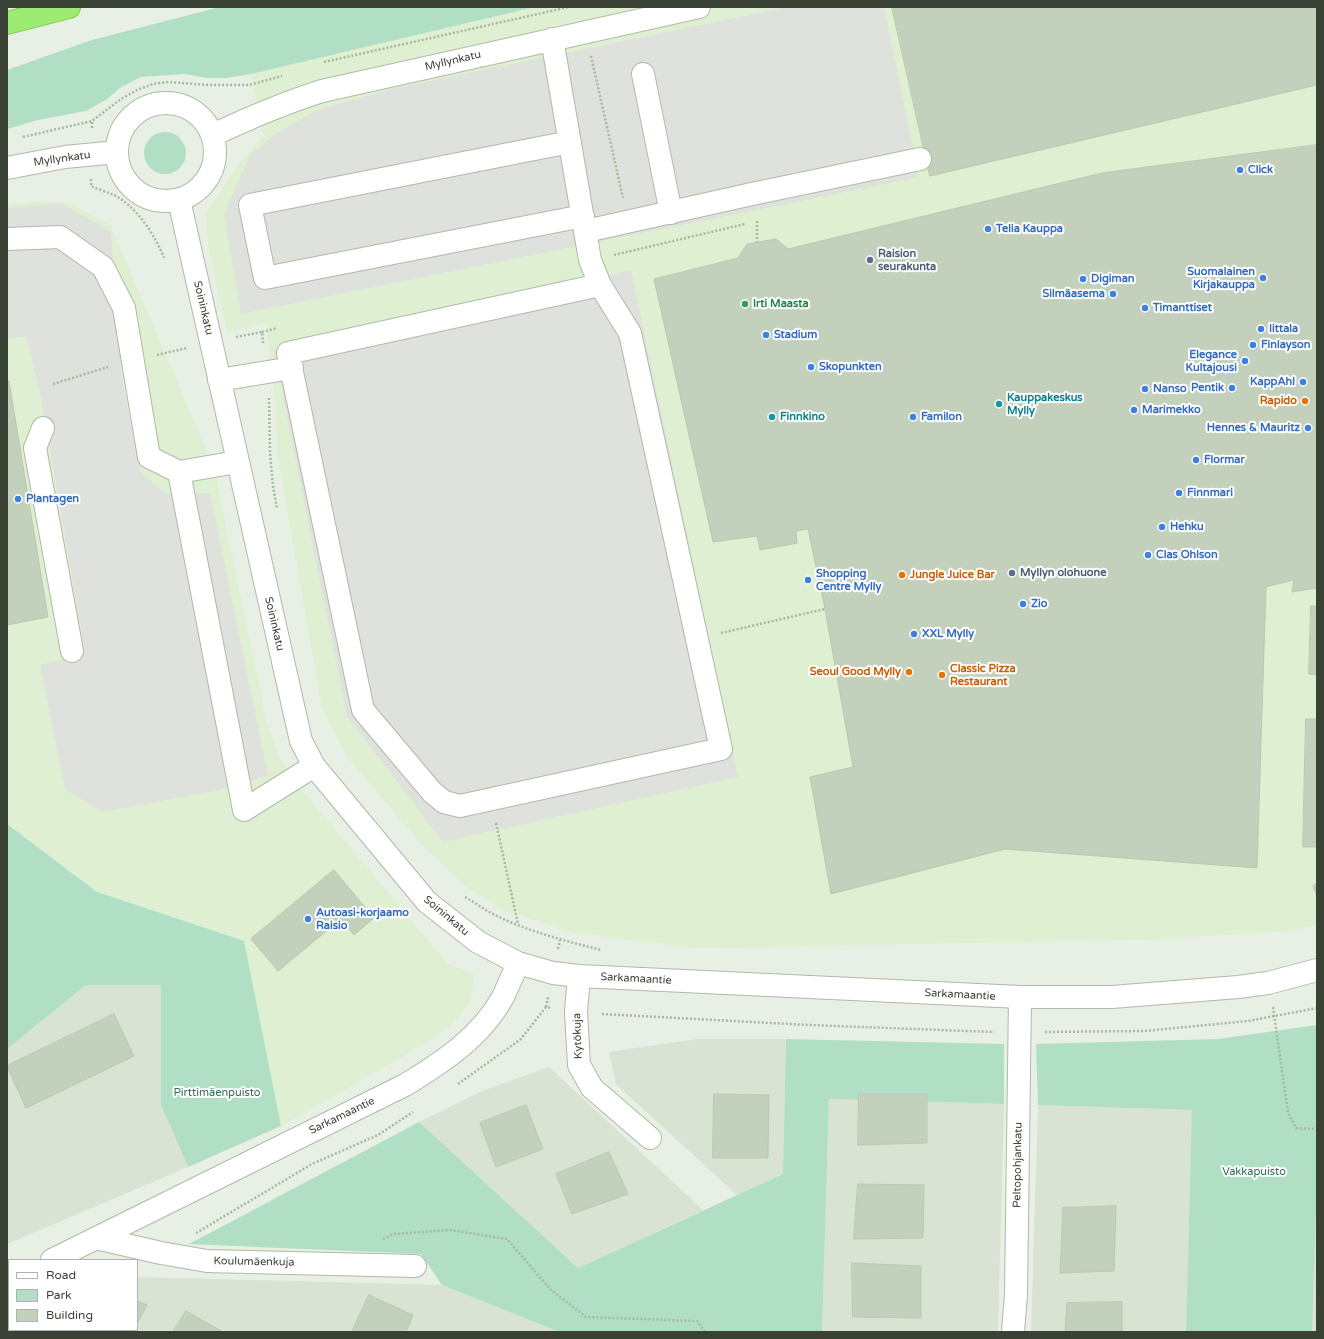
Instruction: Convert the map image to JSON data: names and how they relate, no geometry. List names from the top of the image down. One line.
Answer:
{"streets":{"street":["Myllynkatu","Soininkatu","Sarkamaantie","Kytökuja","Peltopohjankatu","Koulumäenkuja"]},"crossings":[["Myllynkatu","Soininkatu"],["Soininkatu","Sarkamaantie"],["Sarkamaantie","Kytökuja"],["Sarkamaantie","Peltopohjankatu"],["Sarkamaantie","Koulumäenkuja"]],"parks":["Pirttimäenpuisto","Vakkapuisto"],"places":["Click","Telia Kauppa","Raision seurakunta","Suomalainen Kirjakauppa","Digiman","Silmäasema","Irti Maasta","Timanttiset","Iittala","Stadium","Finlayson","Elegance Kultajousi","Skopunkten","KappAhl","Pentik","Nanso","Rapido","Kauppakeskus Mylly","Marimekko","Finnkino","Familon","Hennes & Mauritz","Flormar","Finnmari","Plantagen","Hehku","Clas Ohlson","Myllyn olohuone","Jungle Juice Bar","Shopping Centre Mylly","Zio","XXL Mylly","Seoul Good Mylly","Classic Pizza Restaurant","Autoasi-korjaamo Raisio"],"legend":["Road","Park","Building"]}
